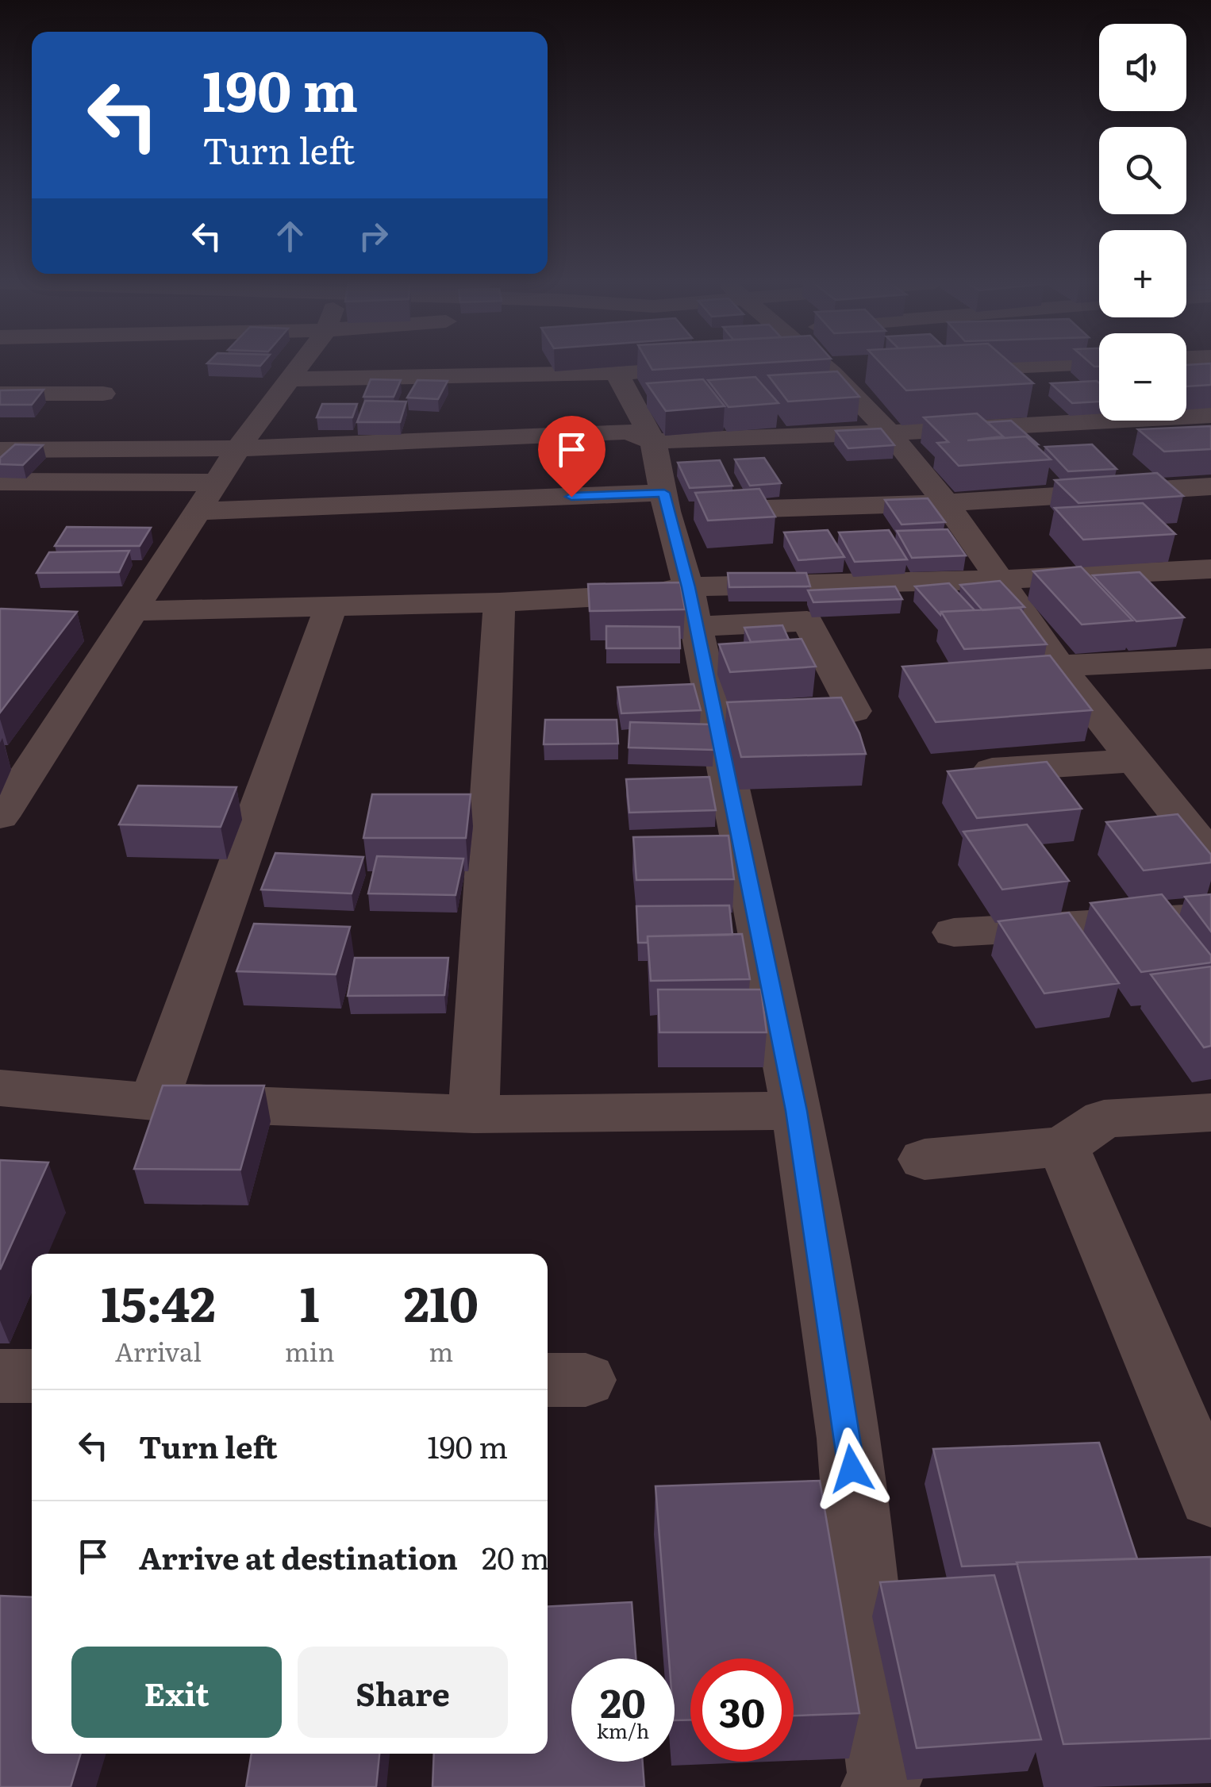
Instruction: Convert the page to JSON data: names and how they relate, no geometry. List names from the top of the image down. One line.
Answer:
{"page":{"map_buttons":["+","−"],"turn":["190 m","Turn left"],"eta":["15:42","Arrival","1","min","210","m"],"list":[{"name":"Turn left","value":"190 m"},{"name":"Arrive at destination","value":"20 m"}],"buttons":["Exit","Share"],"speed":"20 km/h","limit":"30"}}
